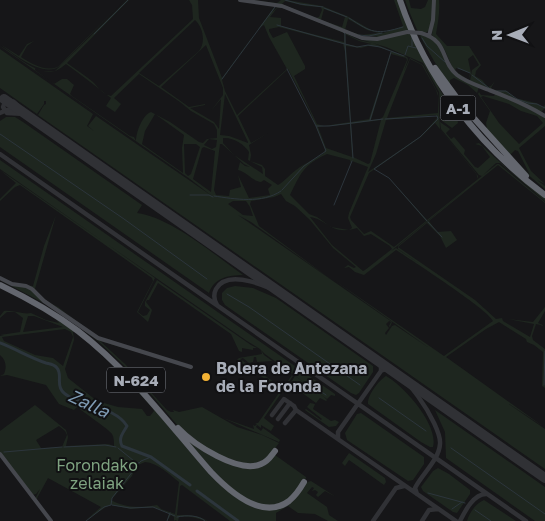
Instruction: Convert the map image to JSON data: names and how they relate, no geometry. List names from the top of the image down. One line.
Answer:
{"streets":{"highway":["A-1","N-624"]},"water":["Zalla"],"parks":["Forondako zelaiak"],"places":["Bolera de Antezana de la Foronda"],"north":"left"}
